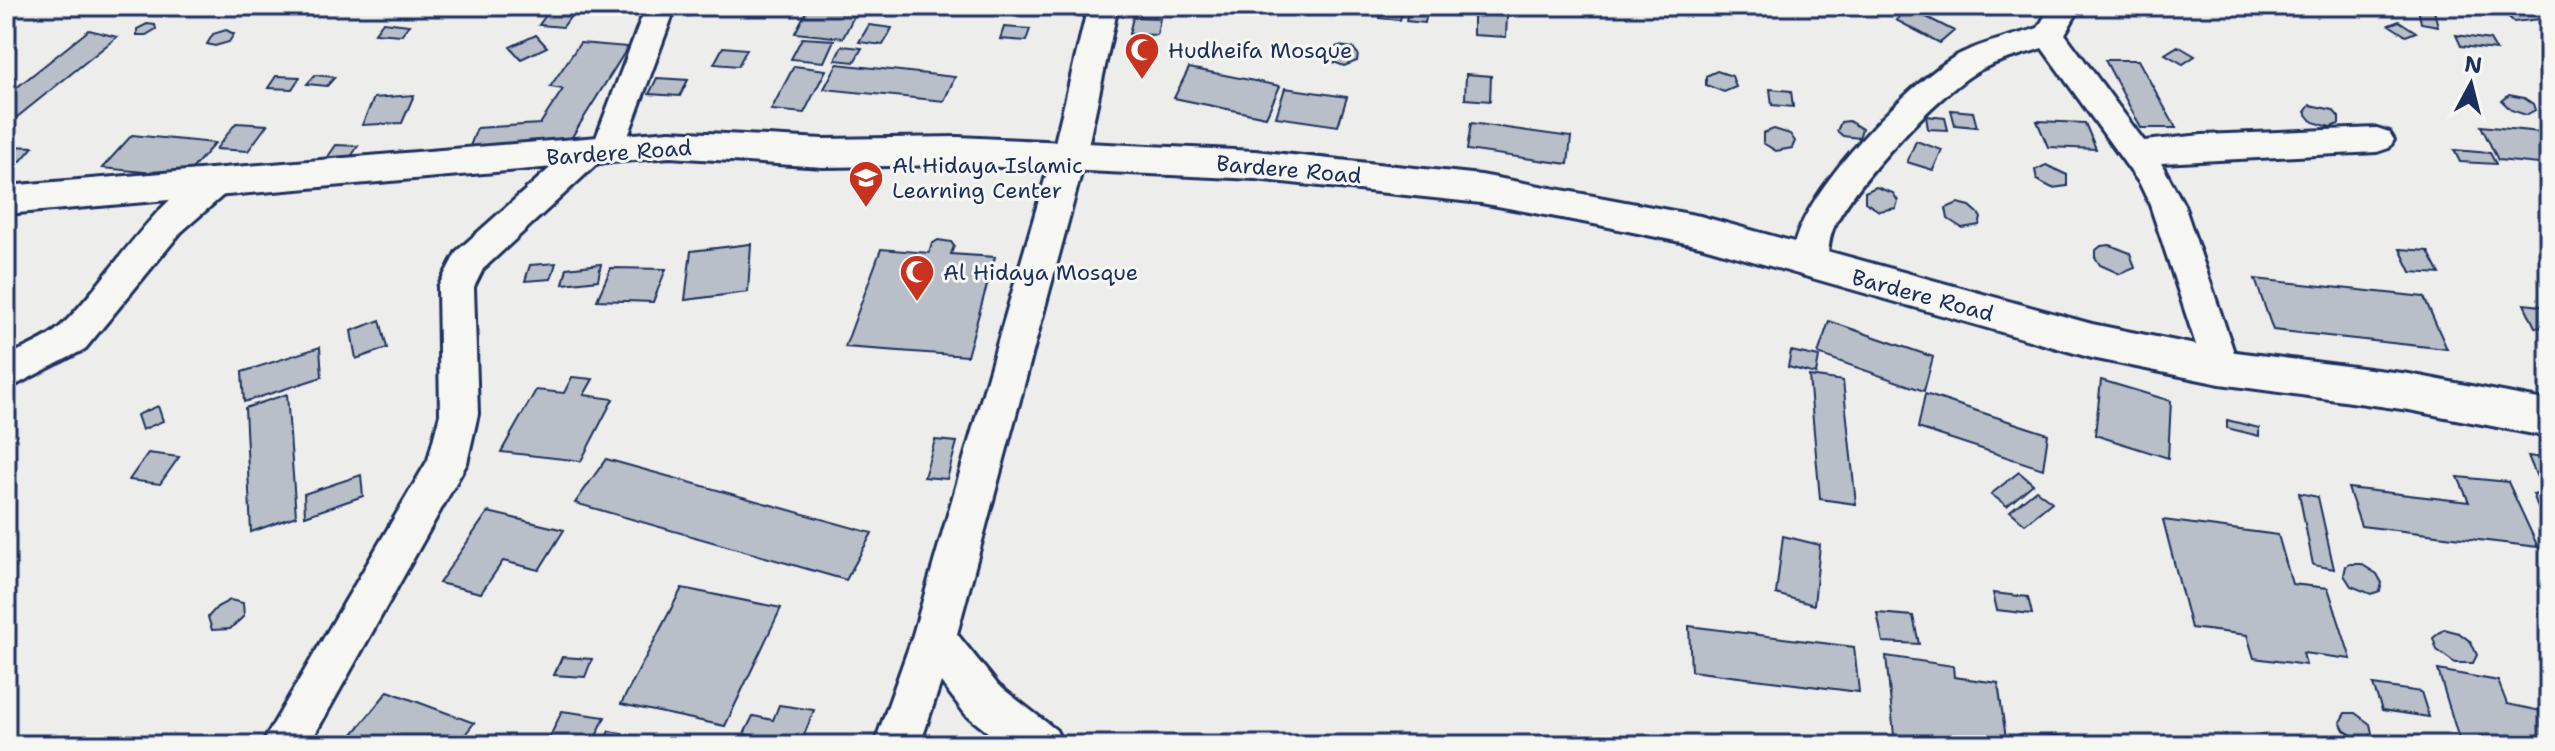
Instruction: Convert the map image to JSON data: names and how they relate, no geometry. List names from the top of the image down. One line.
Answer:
{"streets":{"street":["Bardere Road"]},"places":{"mosque":["Hudheifa Mosque","Al Hidaya Mosque"],"school or university":["Al Hidaya Islamic Learning Center"]},"north":"top"}
